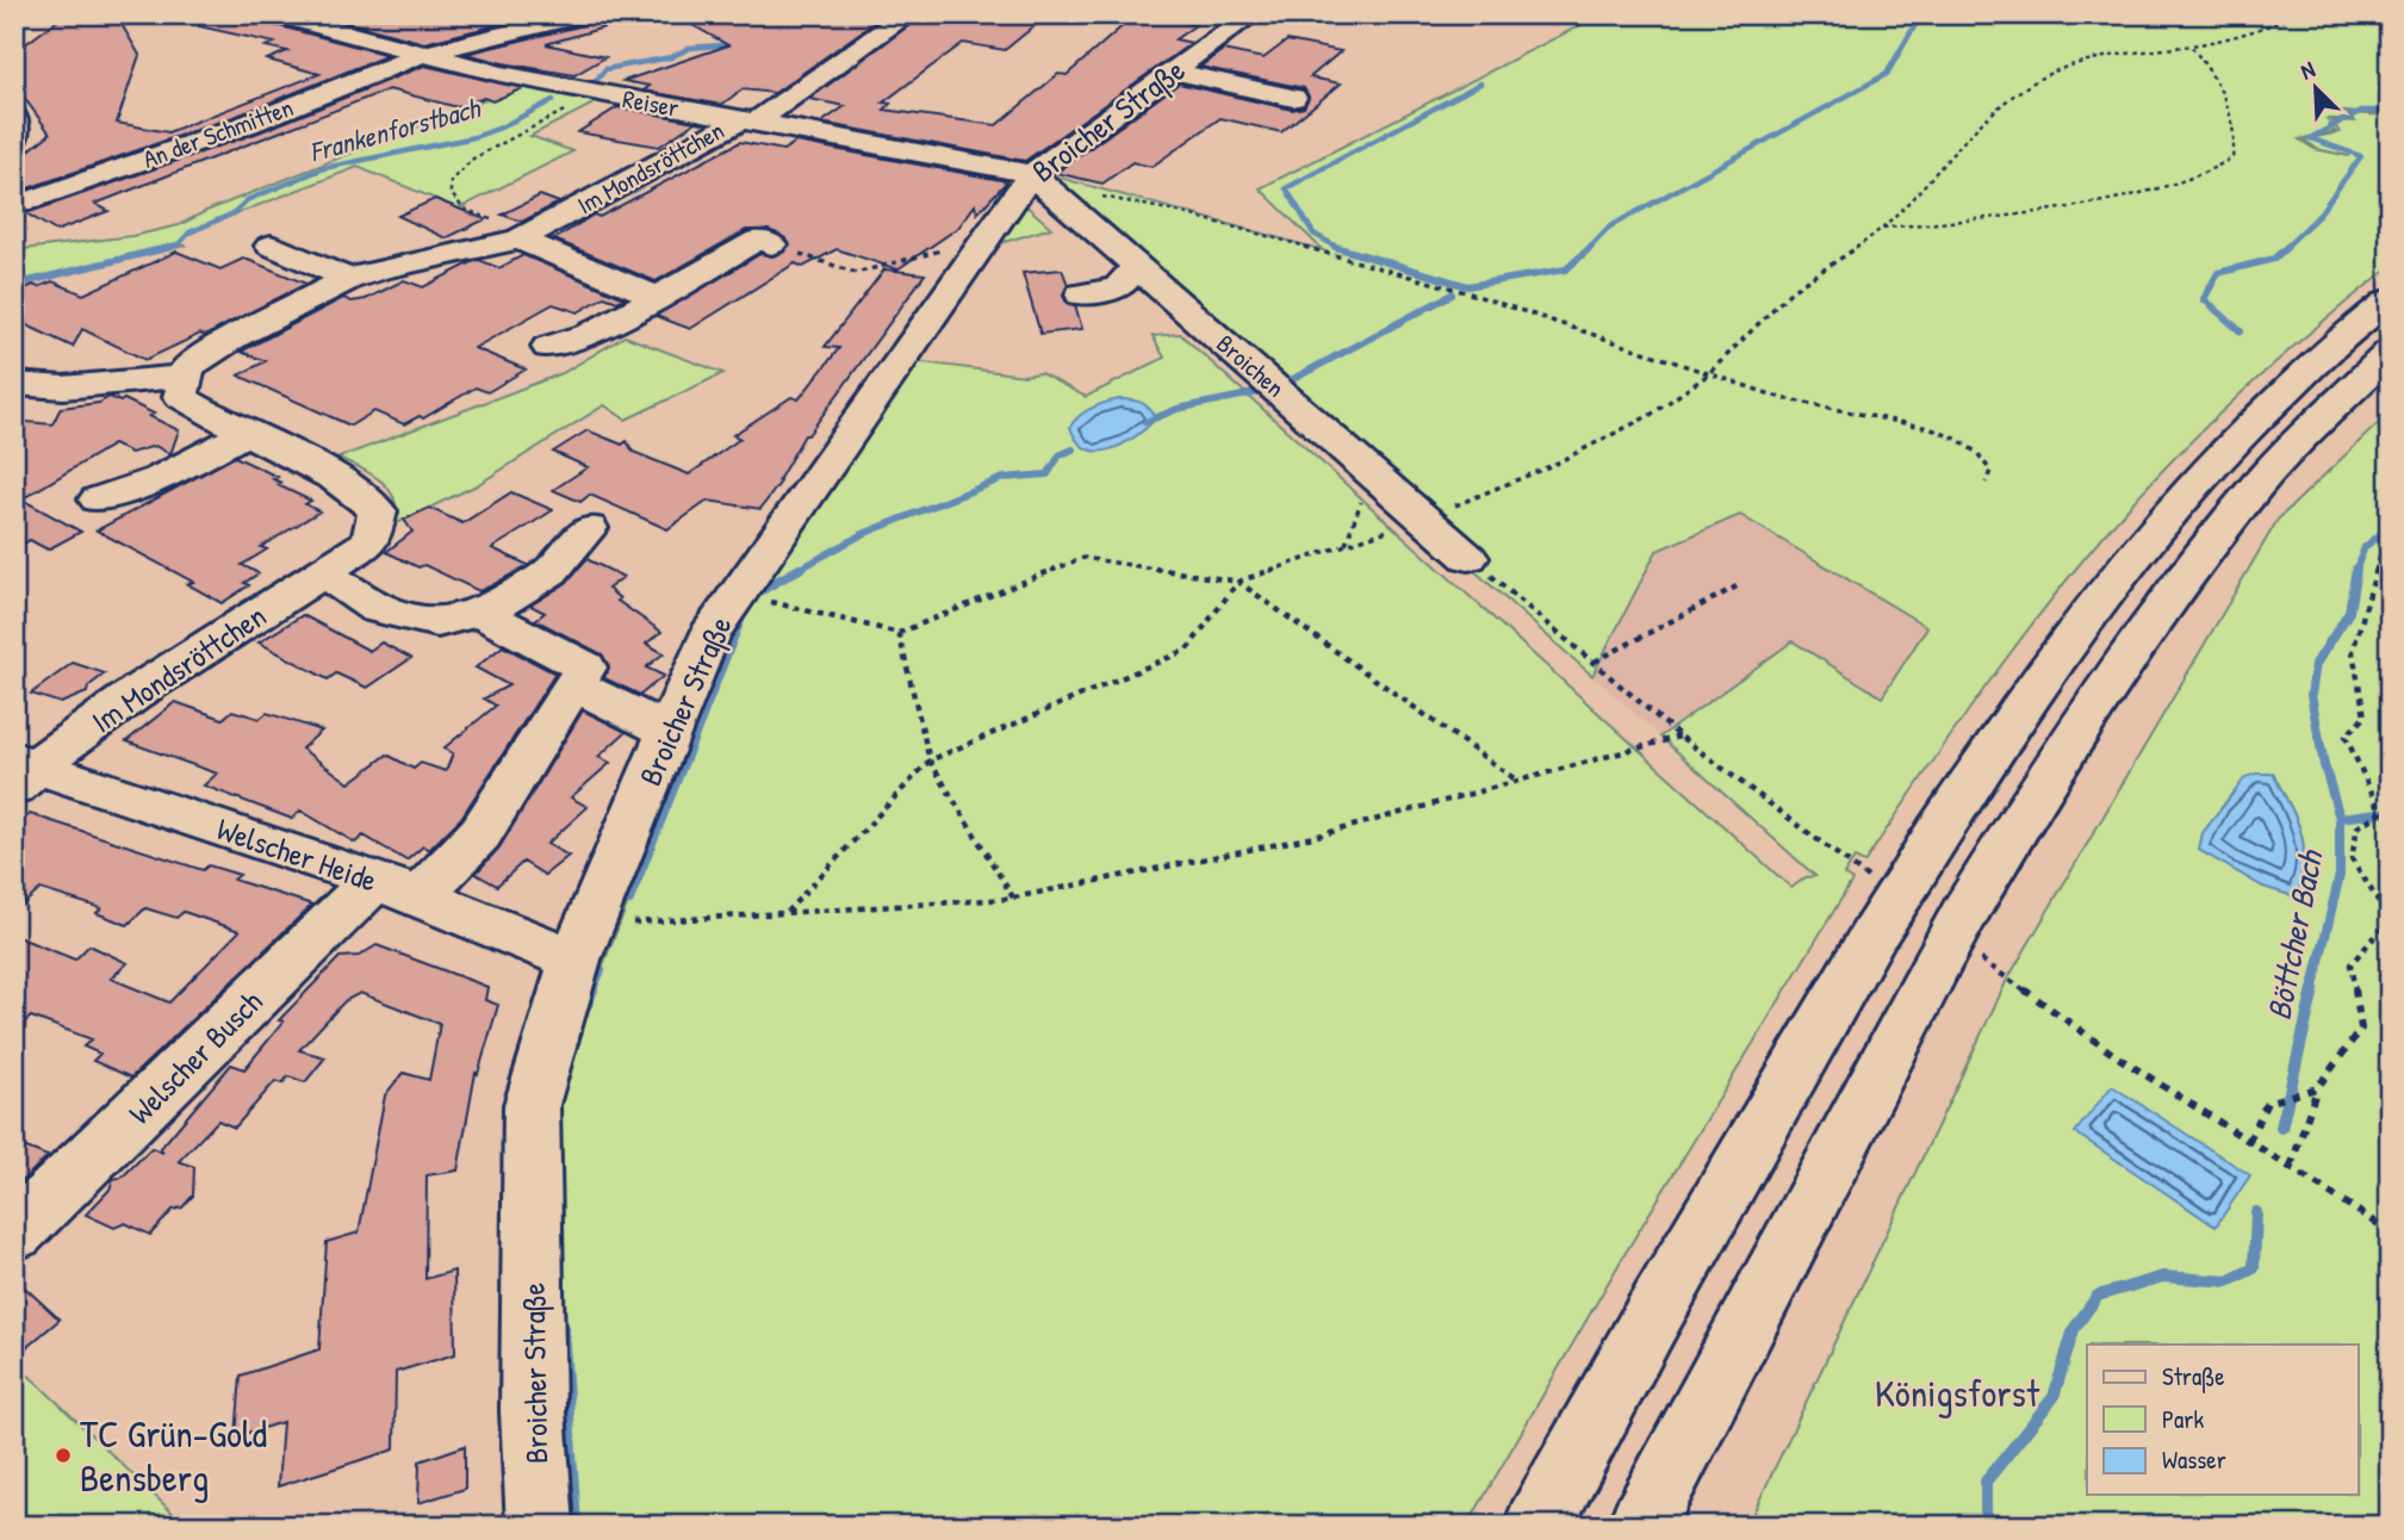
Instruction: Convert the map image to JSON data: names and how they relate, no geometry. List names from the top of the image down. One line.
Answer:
{"streets":{"main road":["Reiser","Broicher Straße","An der Schmitten","Im Mondsröttchen","Broichen","Welscher Heide","Welscher Busch"]},"crossings":[["Reiser","Broicher Straße"],["Reiser","An der Schmitten"],["Reiser","Im Mondsröttchen"],["Reiser","Broichen"],["Broicher Straße","Broichen"],["Broicher Straße","Welscher Heide"],["Im Mondsröttchen","Welscher Heide"],["Welscher Heide","Welscher Busch"]],"water":["Frankenforstbach","Böttcher Bach"],"parks":["Königsforst"],"places":["TC Grün-Gold Bensberg"],"legend":["Straße","Park","Wasser"],"north":"top left"}
